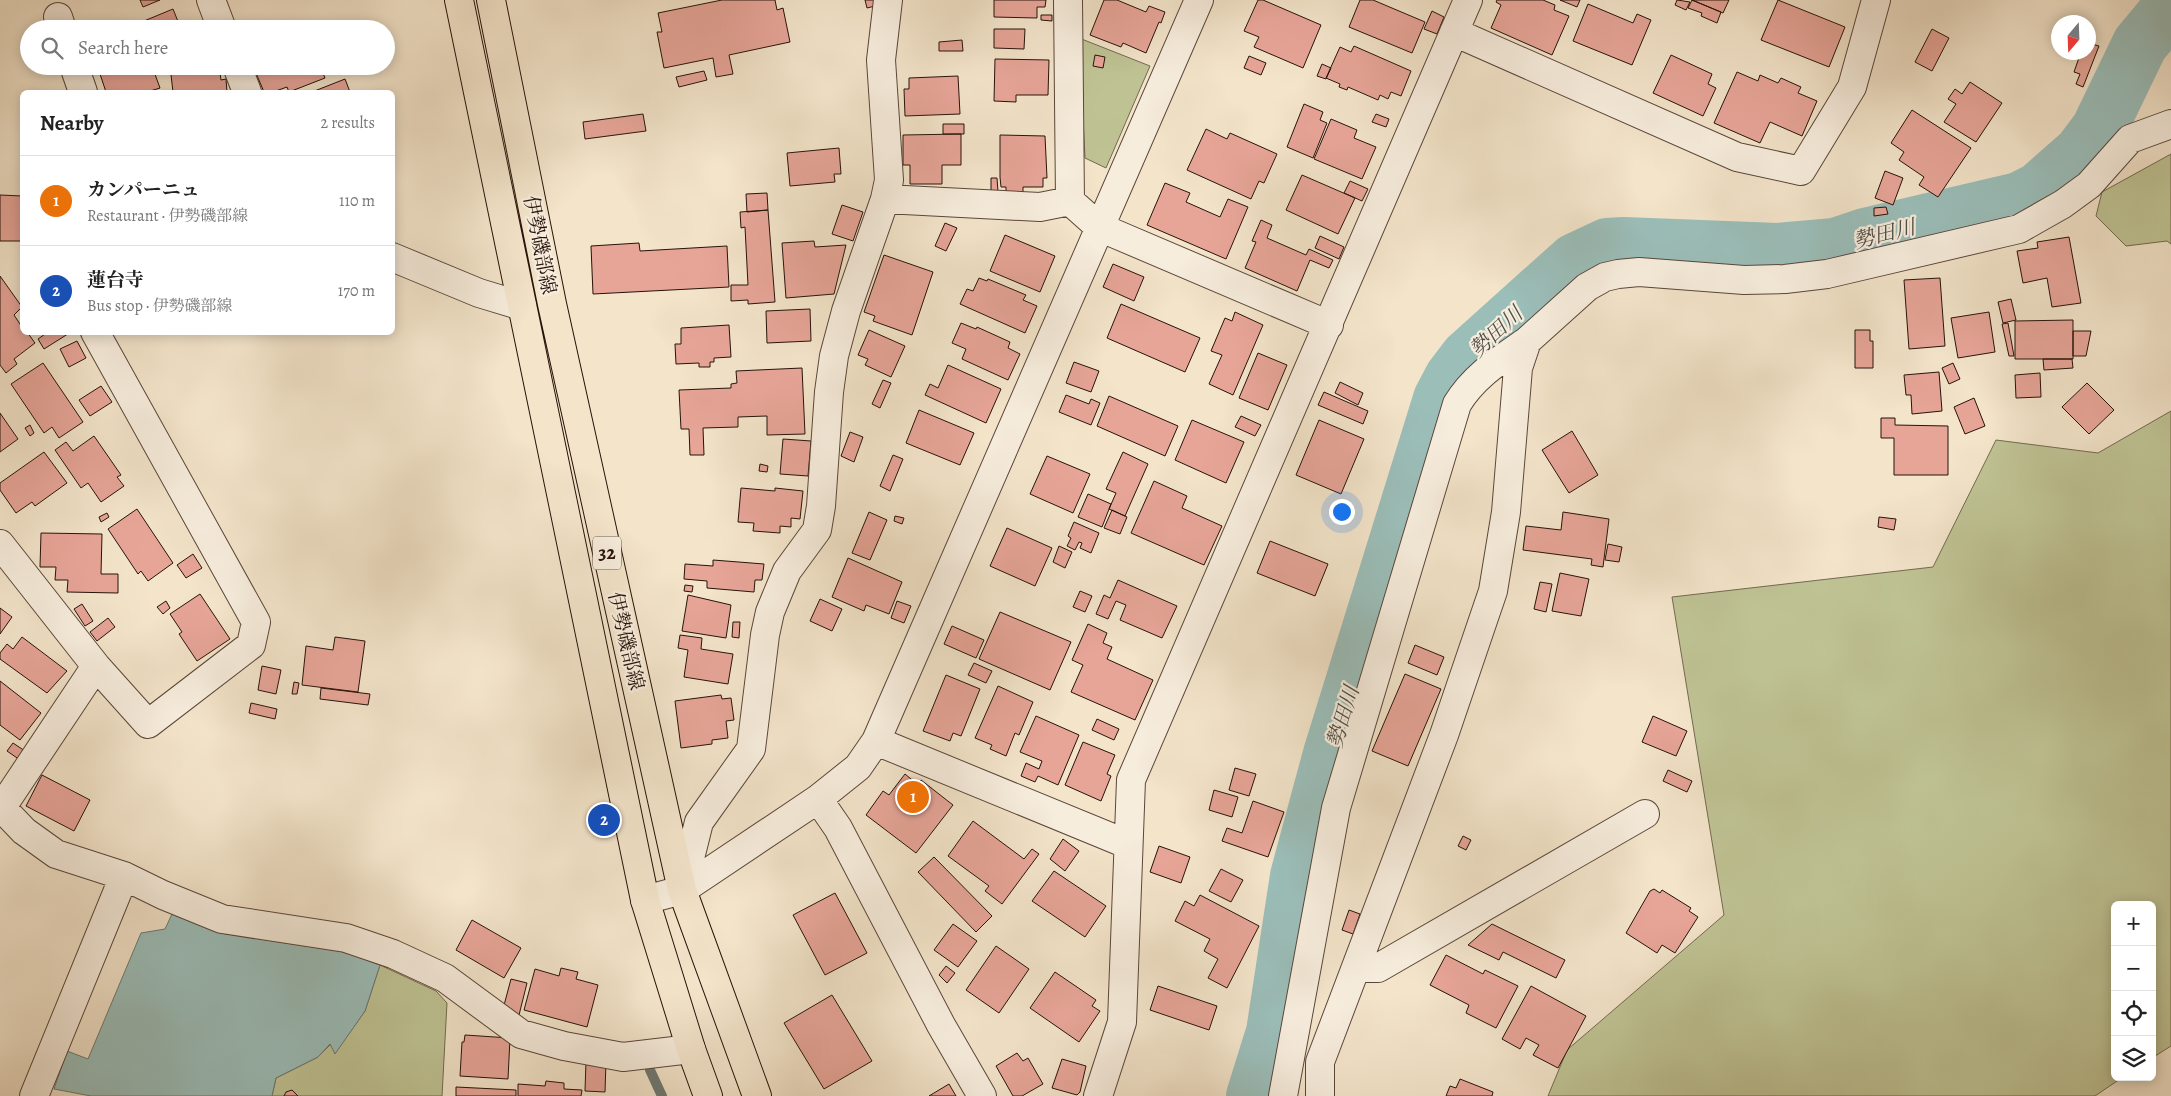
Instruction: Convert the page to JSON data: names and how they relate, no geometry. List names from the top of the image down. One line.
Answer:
{"streets":{"main road":["伊勢磯部線","32"]},"water":["勢田川"],"north":"bottom","page":{"search":"Search here","heading":["Nearby","2 results"],"list":[{"mark":"1","name":"カンパーニュ","note":"Restaurant · 伊勢磯部線","value":"110 m"},{"mark":"2","name":"蓮台寺","note":"Bus stop · 伊勢磯部線","value":"170 m"}],"pins":["1","2"],"map_buttons":["+","−"]}}
